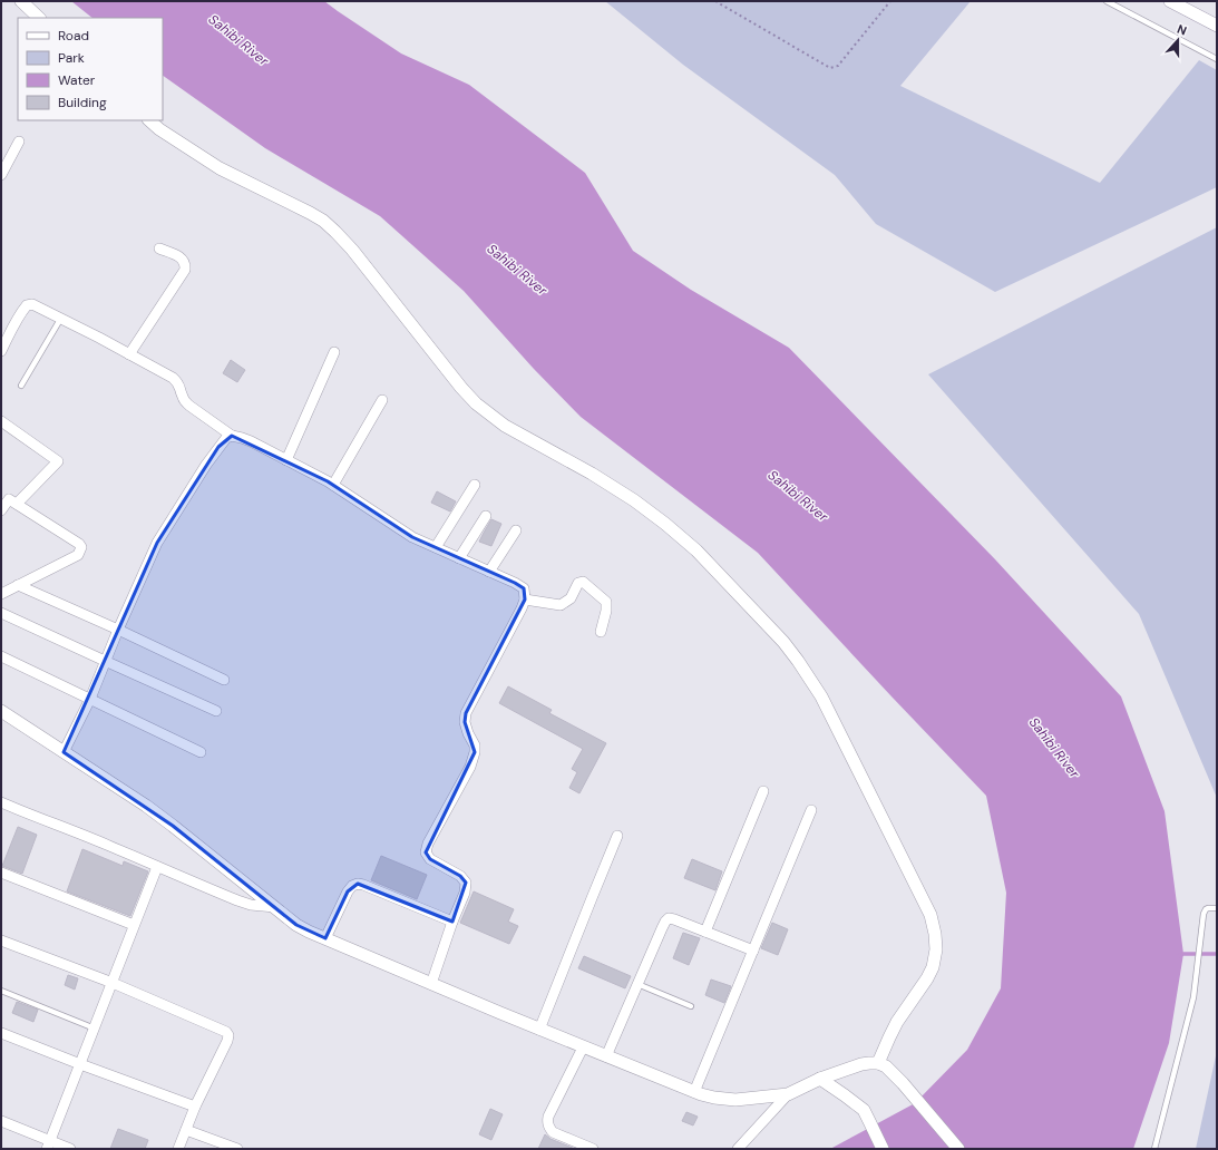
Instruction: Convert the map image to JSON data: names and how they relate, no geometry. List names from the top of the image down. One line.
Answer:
{"water":["Sahibi River"],"legend":["Road","Park","Water","Building"],"north":"top"}
